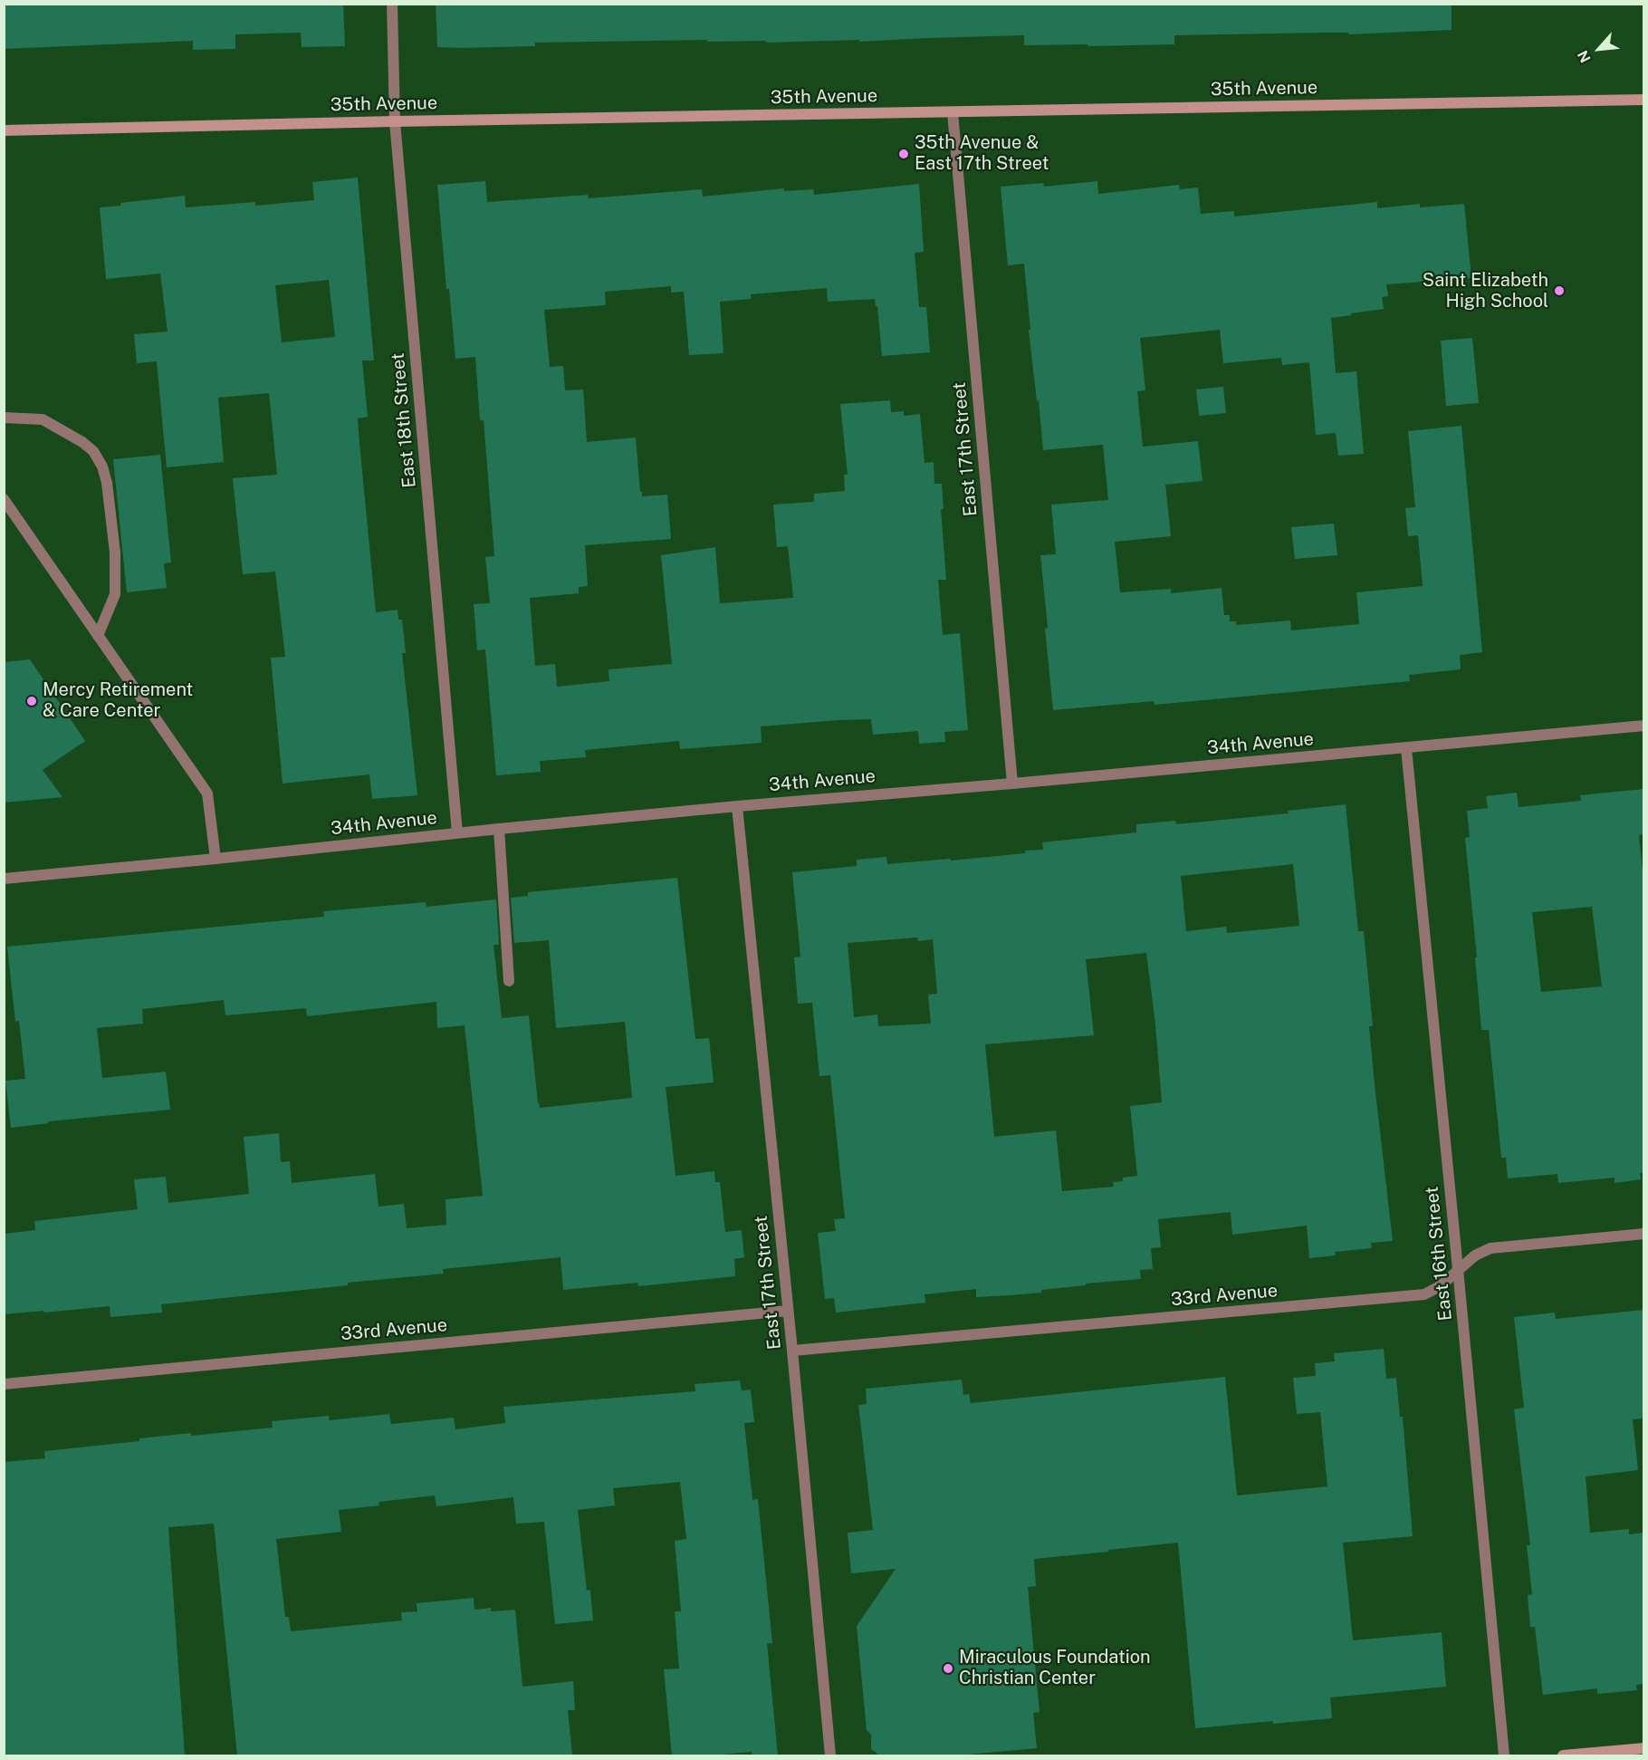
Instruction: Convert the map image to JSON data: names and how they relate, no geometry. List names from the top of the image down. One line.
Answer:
{"streets":{"main road":["35th Avenue"],"street":["East 18th Street","East 17th Street","34th Avenue","East 16th Street","33rd Avenue"]},"crossings":[["35th Avenue","East 18th Street"],["35th Avenue","East 17th Street"],["East 18th Street","34th Avenue"],["East 17th Street","34th Avenue"],["East 17th Street","33rd Avenue"],["34th Avenue","East 16th Street"],["East 16th Street","33rd Avenue"]],"places":["35th Avenue & East 17th Street","Saint Elizabeth High School","Mercy Retirement & Care Center","Miraculous Foundation Christian Center"],"north":"bottom left"}
